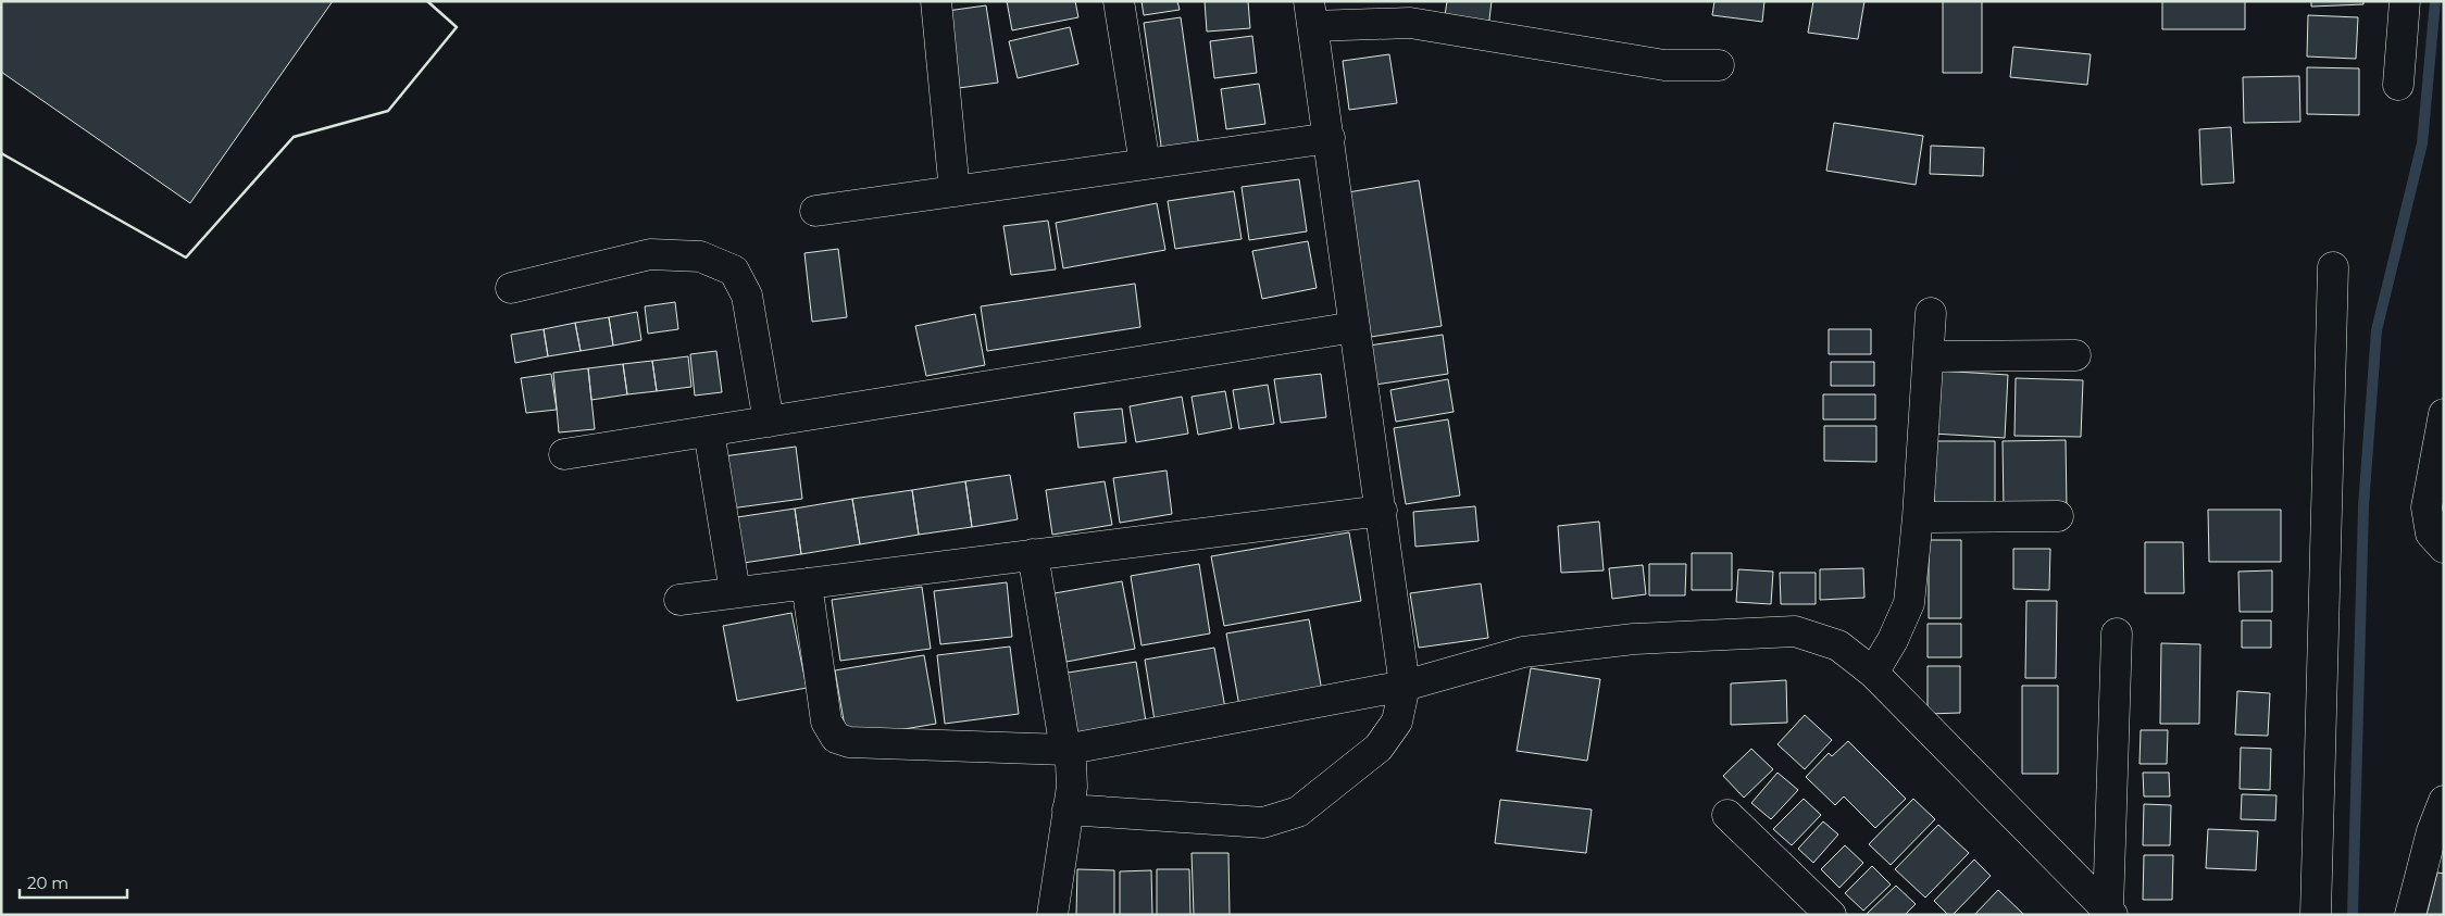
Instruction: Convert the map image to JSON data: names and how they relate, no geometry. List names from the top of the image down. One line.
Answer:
{"scale_bar":"20 m"}
